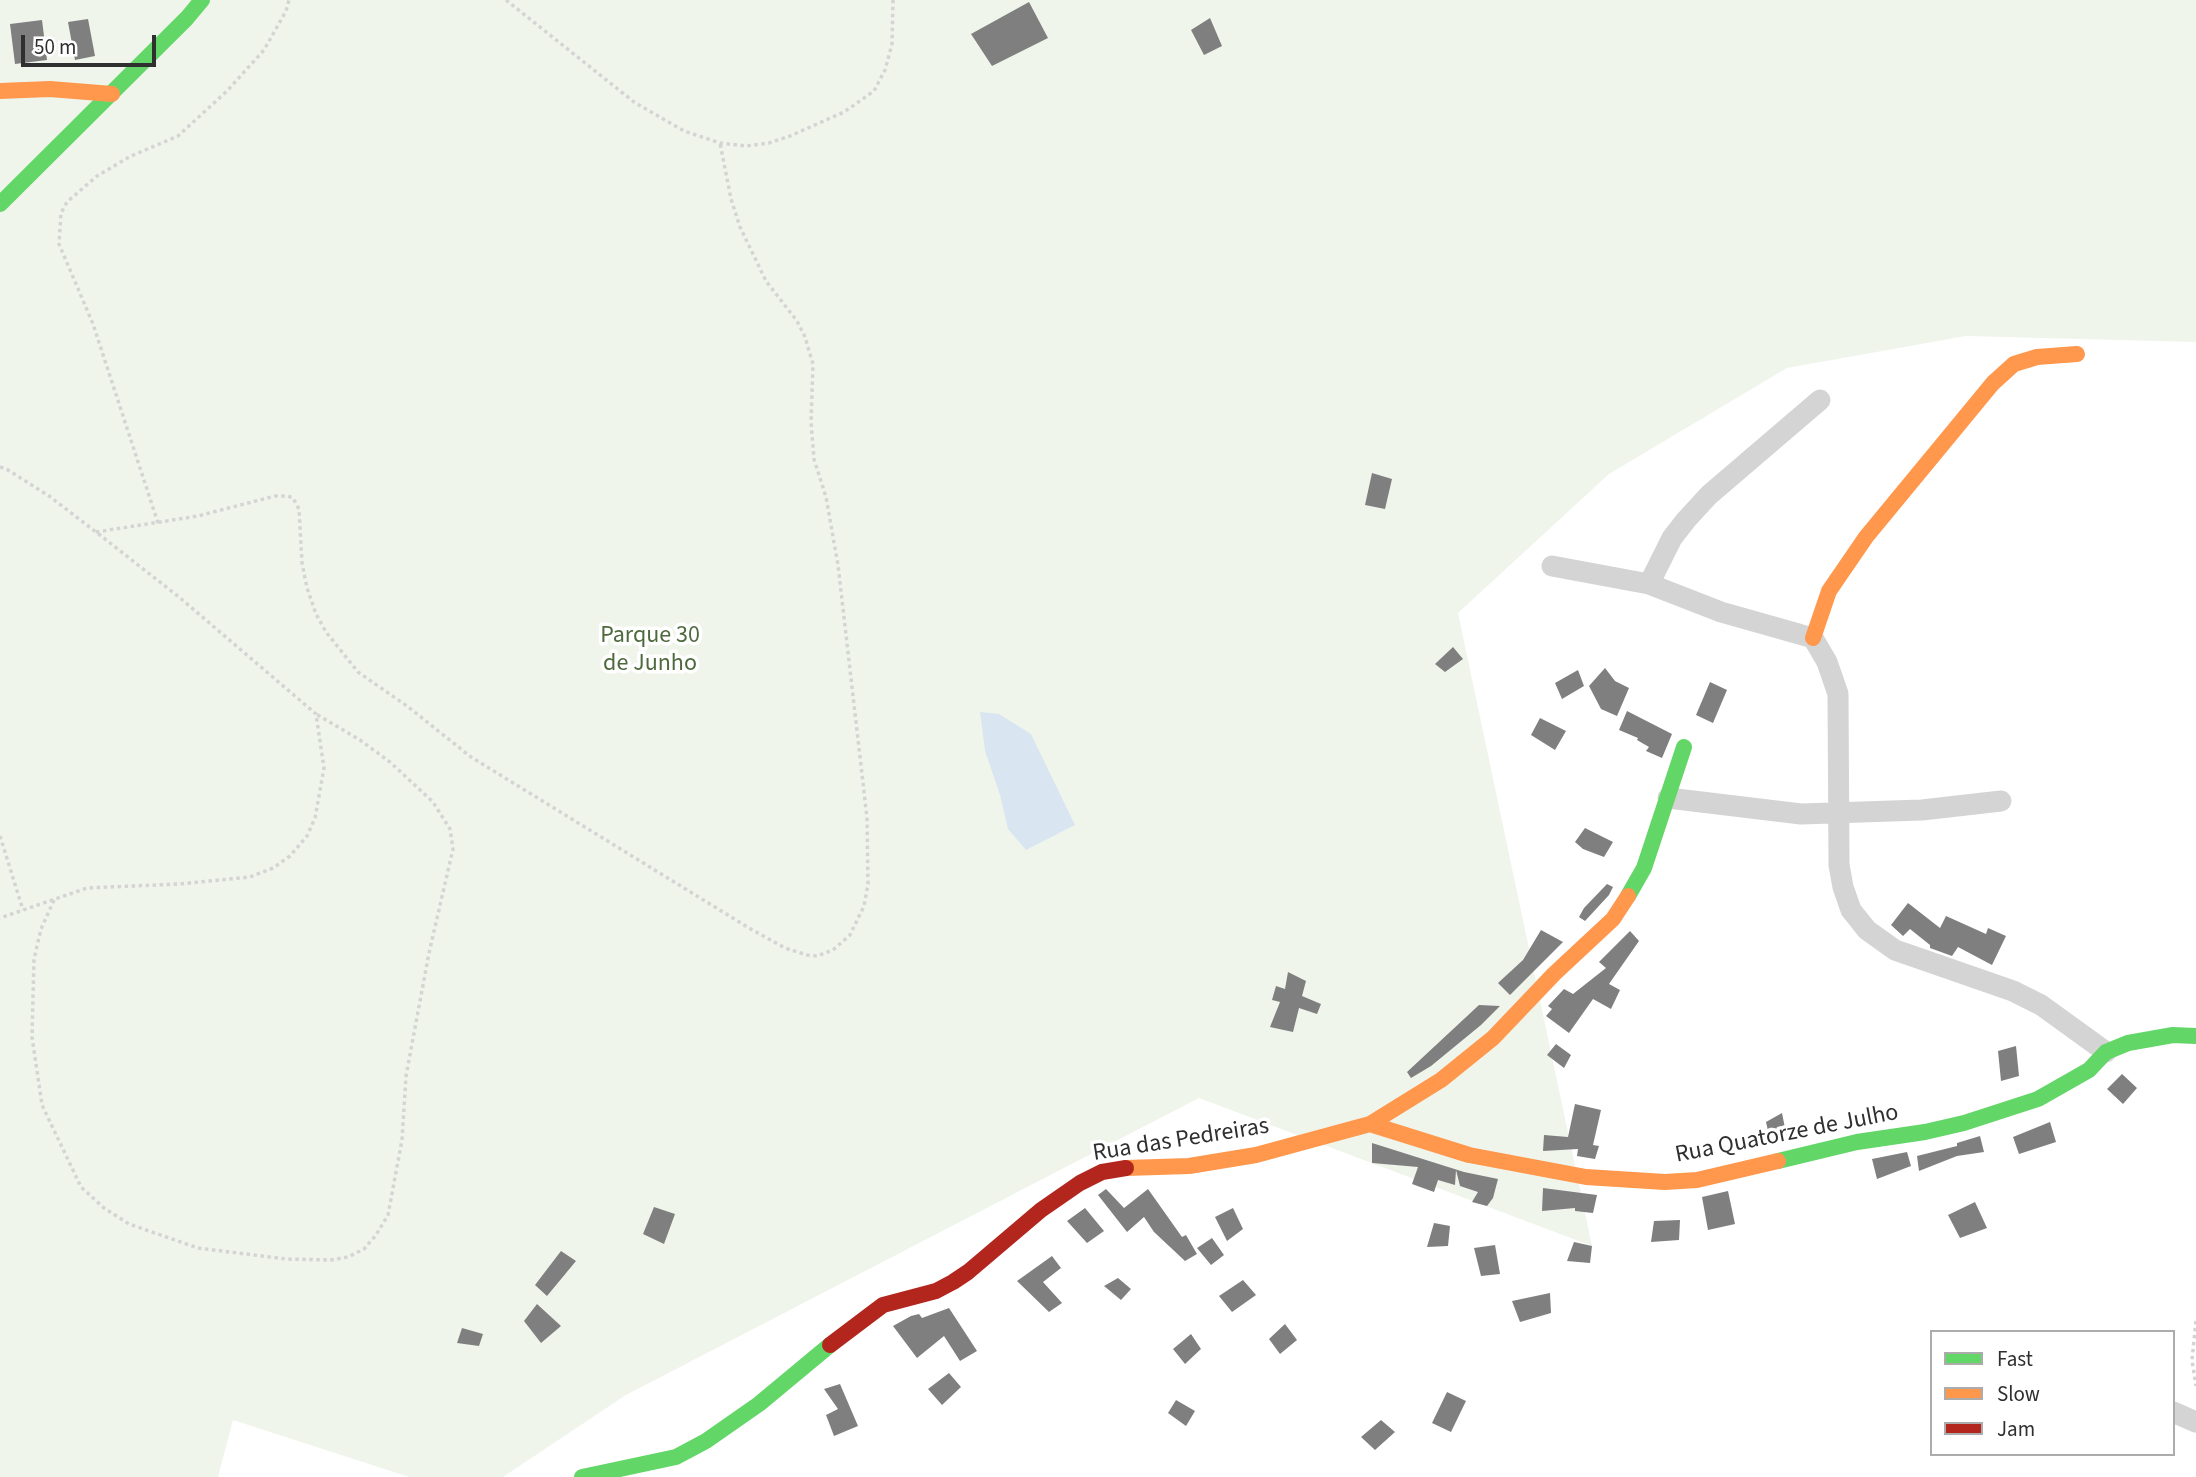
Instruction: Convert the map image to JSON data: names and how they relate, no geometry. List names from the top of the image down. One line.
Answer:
{"streets":{"street":["Rua Quatorze de Julho","Rua das Pedreiras"]},"crossings":[["Rua Quatorze de Julho","Rua das Pedreiras"]],"parks":["Parque 30 de Junho"],"legend":["Fast","Slow","Jam"],"scale_bar":"50 m"}
